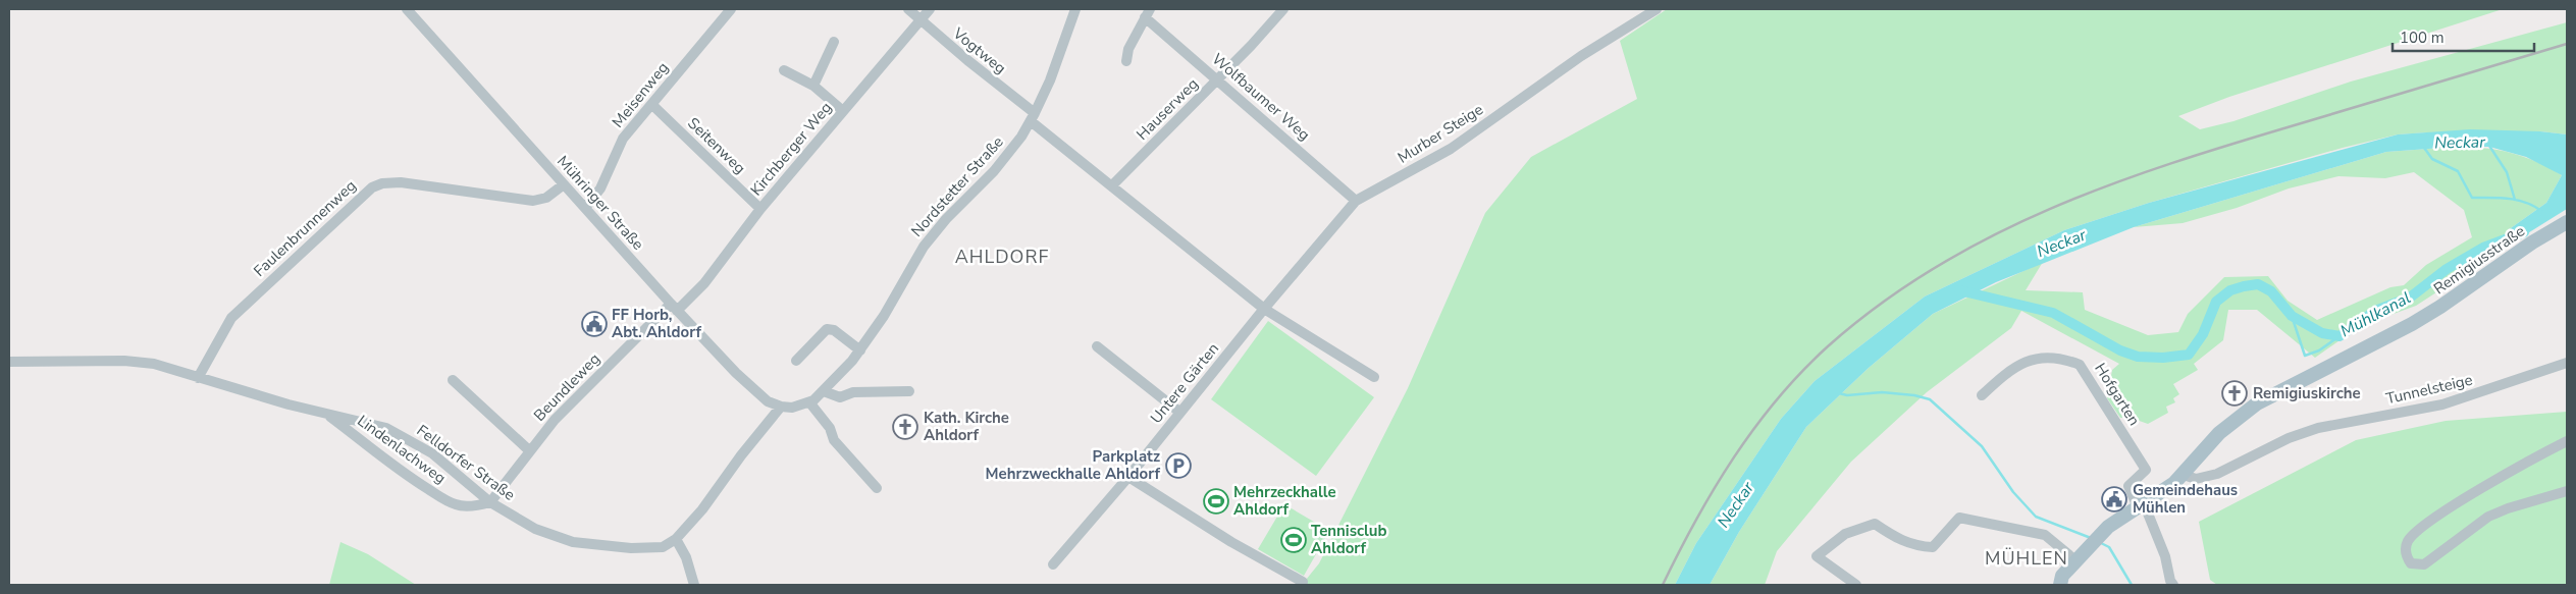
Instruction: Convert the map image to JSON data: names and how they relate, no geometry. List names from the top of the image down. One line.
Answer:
{"streets":{"main road":["Remigiusstraße"],"street":["Vogtweg","Meisenweg","Wolfbaumer Weg","Hauserweg","Murber Steige","Seitenweg","Kirchberger Weg","Nordstetter Straße","Mühringer Straße","Faulenbrunnenweg","Untere Gärten","Beundleweg","Tunnelsteige","Hofgarten","Lindenlachweg","Felldorfer Straße"]},"crossings":[["Vogtweg","Kirchberger Weg"],["Vogtweg","Nordstetter Straße"],["Meisenweg","Seitenweg"],["Meisenweg","Mühringer Straße"],["Wolfbaumer Weg","Hauserweg"],["Wolfbaumer Weg","Murber Steige"],["Murber Steige","Untere Gärten"],["Seitenweg","Kirchberger Weg"],["Kirchberger Weg","Mühringer Straße"],["Kirchberger Weg","Beundleweg"],["Mühringer Straße","Faulenbrunnenweg"],["Mühringer Straße","Beundleweg"],["Mühringer Straße","Felldorfer Straße"],["Faulenbrunnenweg","Felldorfer Straße"],["Remigiusstraße","Tunnelsteige"],["Remigiusstraße","Hofgarten"],["Beundleweg","Lindenlachweg"],["Beundleweg","Felldorfer Straße"],["Lindenlachweg","Felldorfer Straße"]],"districts":["AHLDORF","MÜHLEN"],"water":["Neckar","Mühlkanal"],"places":{"public building":["FF Horb, Abt. Ahldorf","Gemeindehaus Mühlen"],"church":["Remigiuskirche","Kath. Kirche Ahldorf"],"parking":["Parkplatz Mehrzweckhalle Ahldorf"],"sports":["Mehrzeckhalle Ahldorf","Tennisclub Ahldorf"]},"scale_bar":"100 m"}
